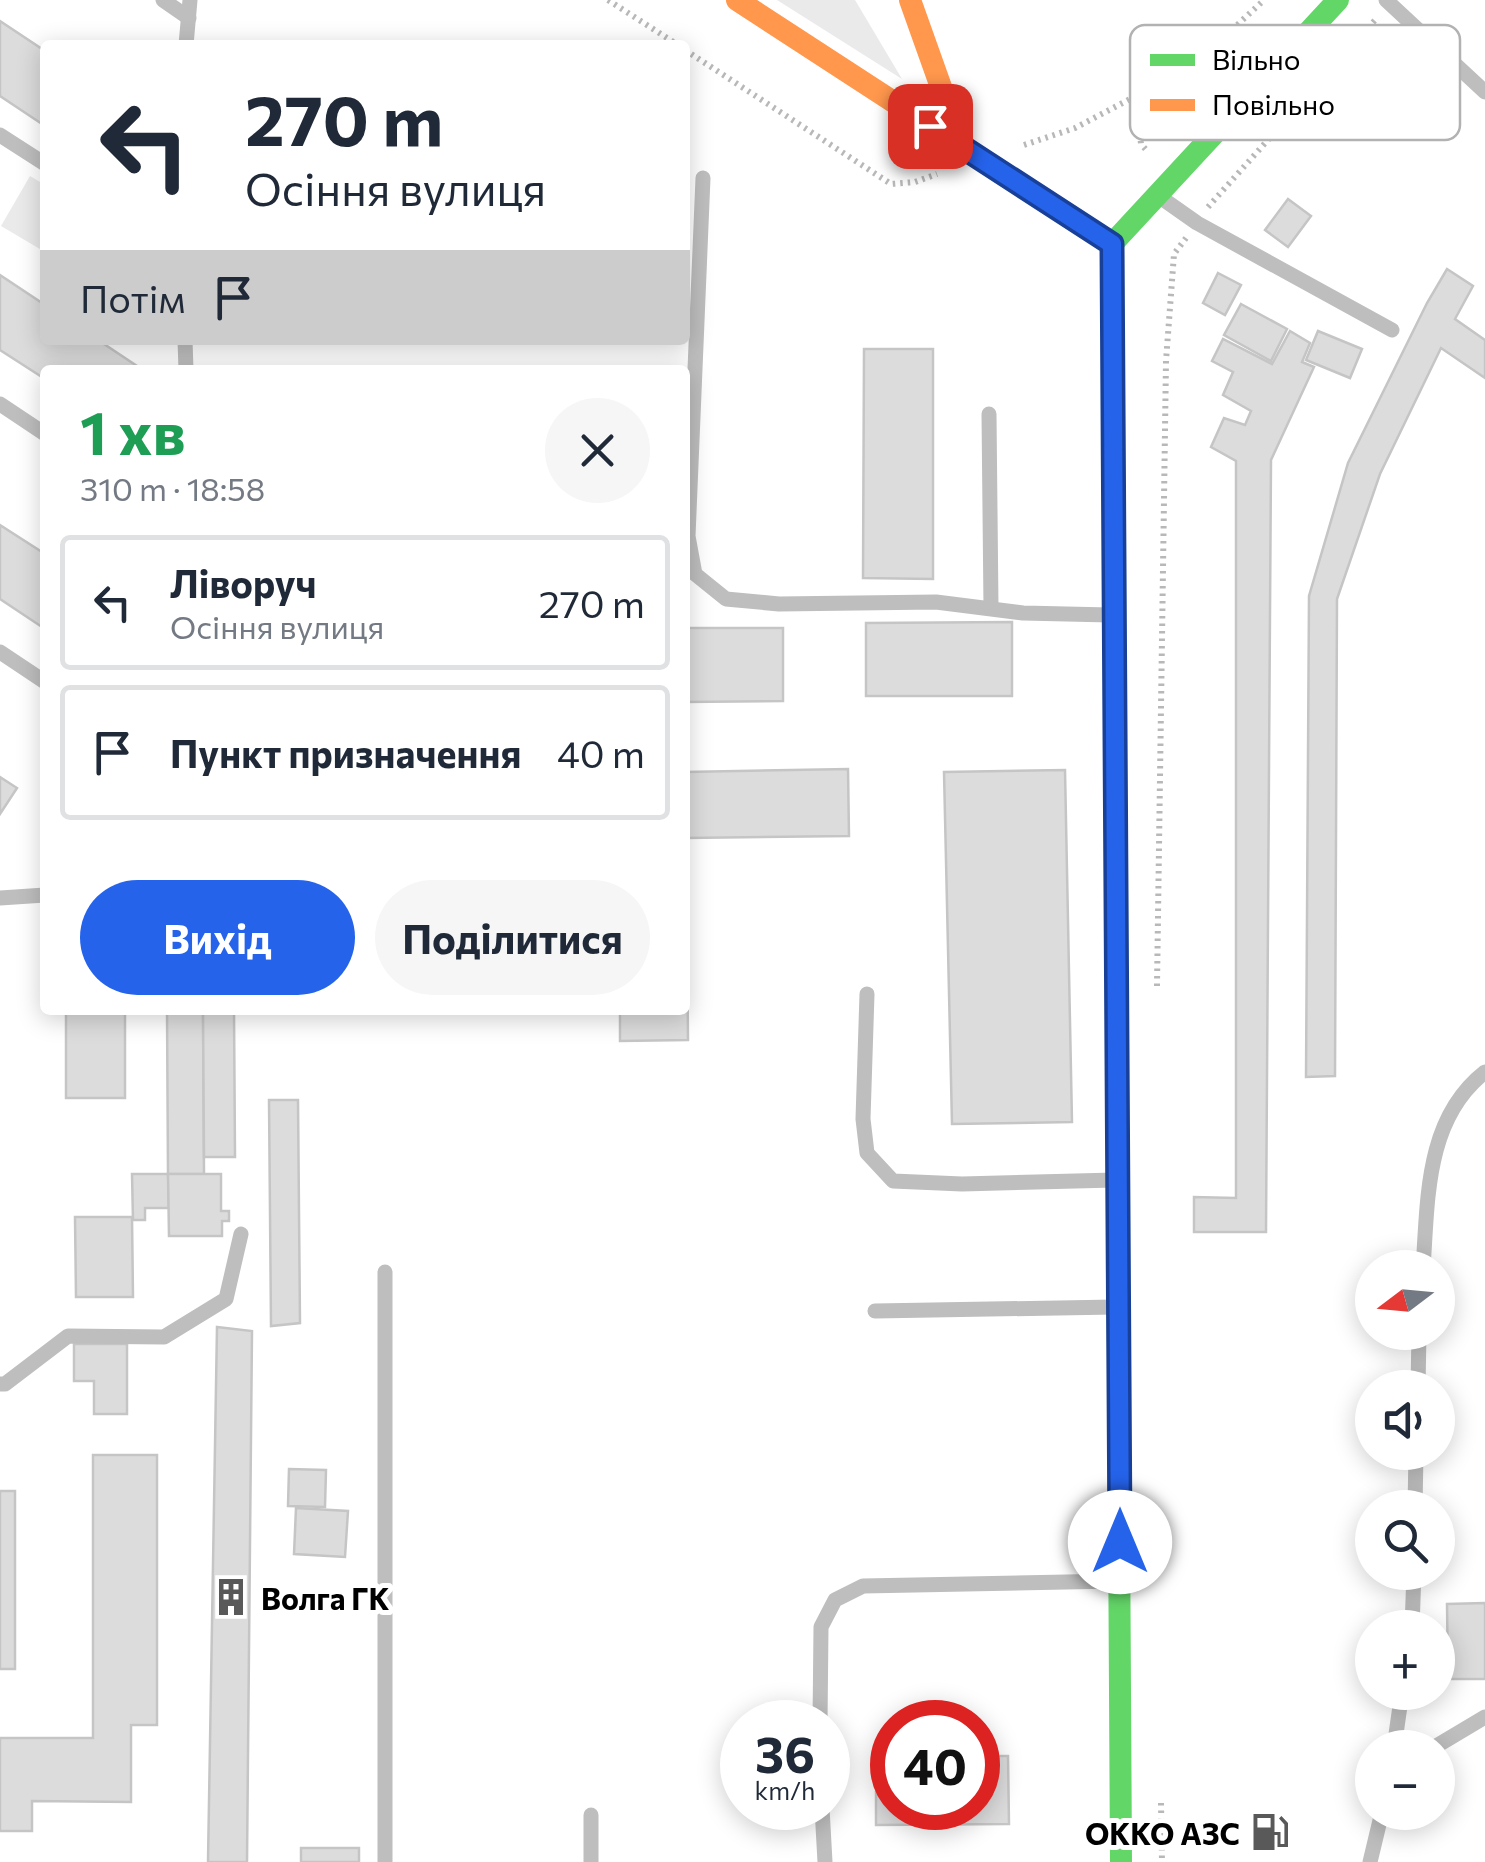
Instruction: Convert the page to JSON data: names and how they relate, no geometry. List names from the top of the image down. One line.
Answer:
{"places":{"building":["Волга ГК"],"fuel station":["ОККО АЗС"]},"legend":["Вільно","Повільно"],"north":"left","page":{"turn":["270 m","Осіння вулиця"],"then":"Потім","heading":["1 хв","310 m · 18:58"],"list":[{"name":"Ліворуч","note":"Осіння вулиця","value":"270 m"},{"name":"Пункт призначення","value":"40 m"}],"buttons":["Вихід","Поділитися"],"map_buttons":["+","−"],"speed":"36 km/h","limit":"40"}}
